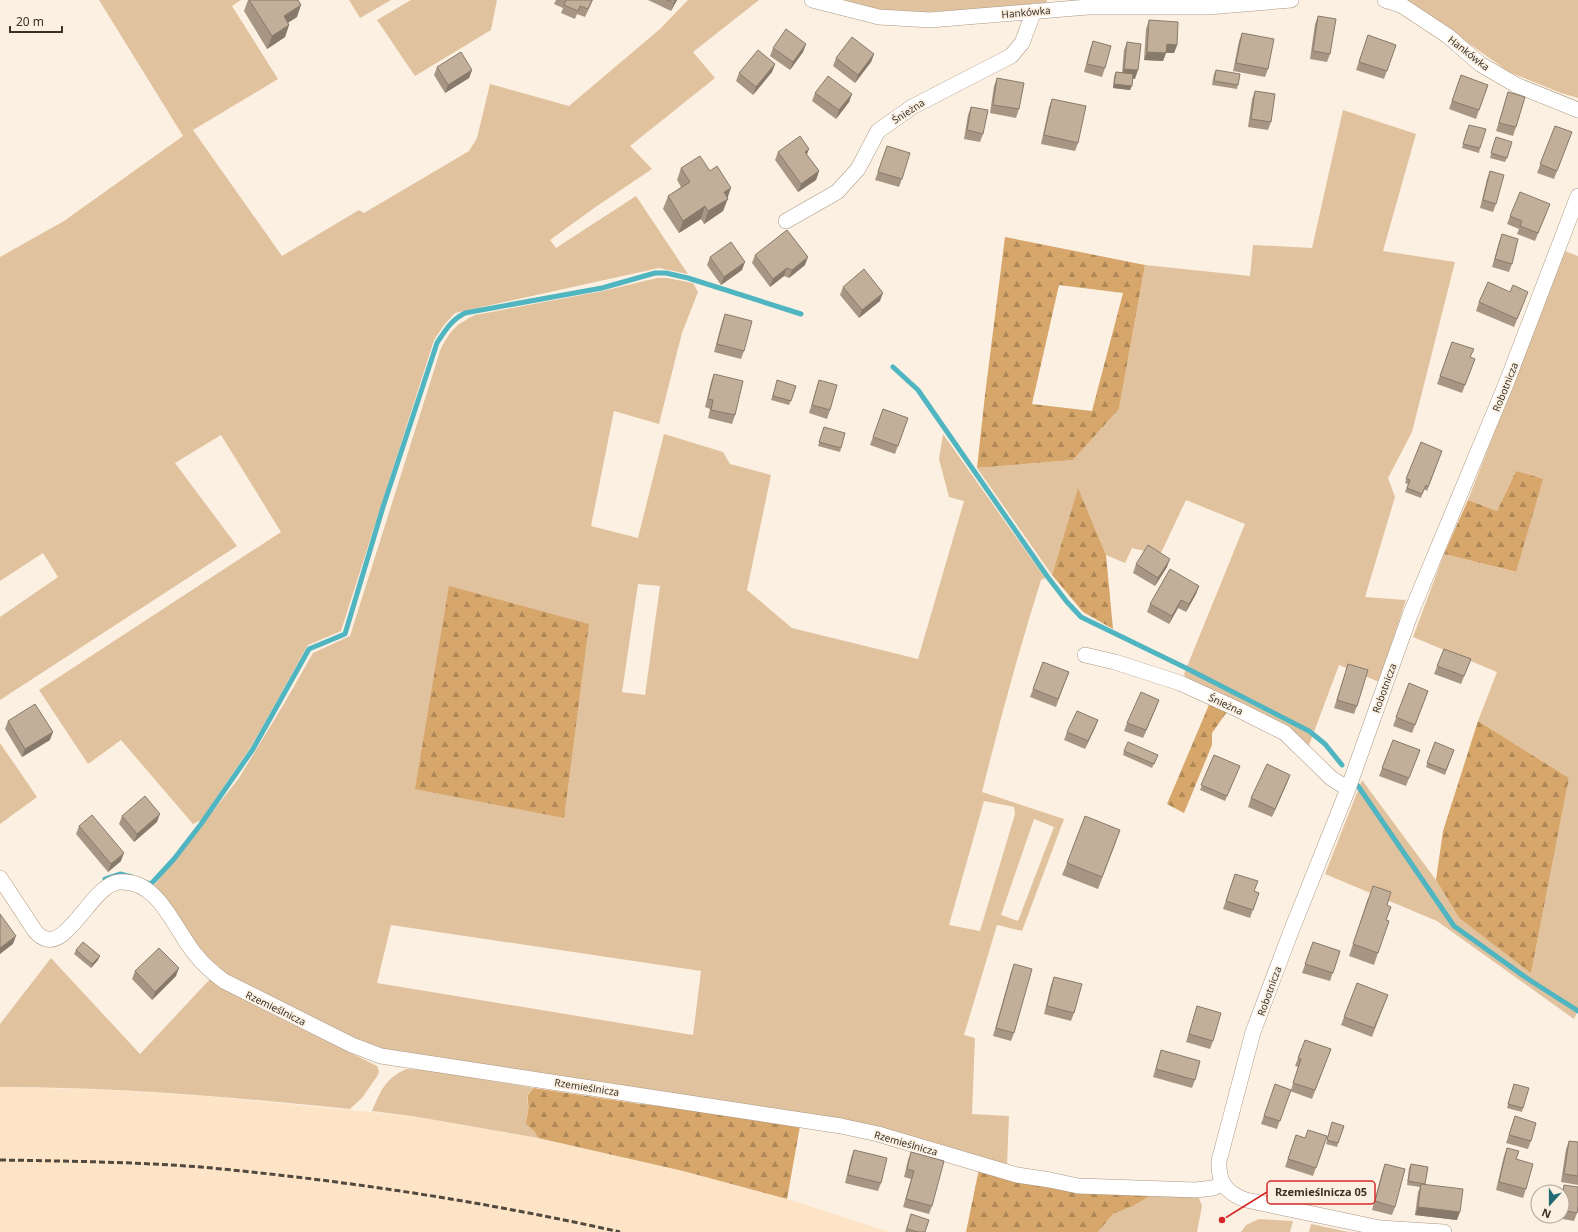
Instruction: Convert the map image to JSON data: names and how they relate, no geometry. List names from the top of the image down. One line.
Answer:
{"streets":{"street":["Hankówka","Śnieżna","Robotnicza","Rzemieślnicza"]},"crossings":[["Hankówka","Śnieżna"],["Śnieżna","Robotnicza"],["Robotnicza","Rzemieślnicza"]],"places":["Rzemieślnicza 05"],"scale_bar":"20 m","north":"bottom"}
